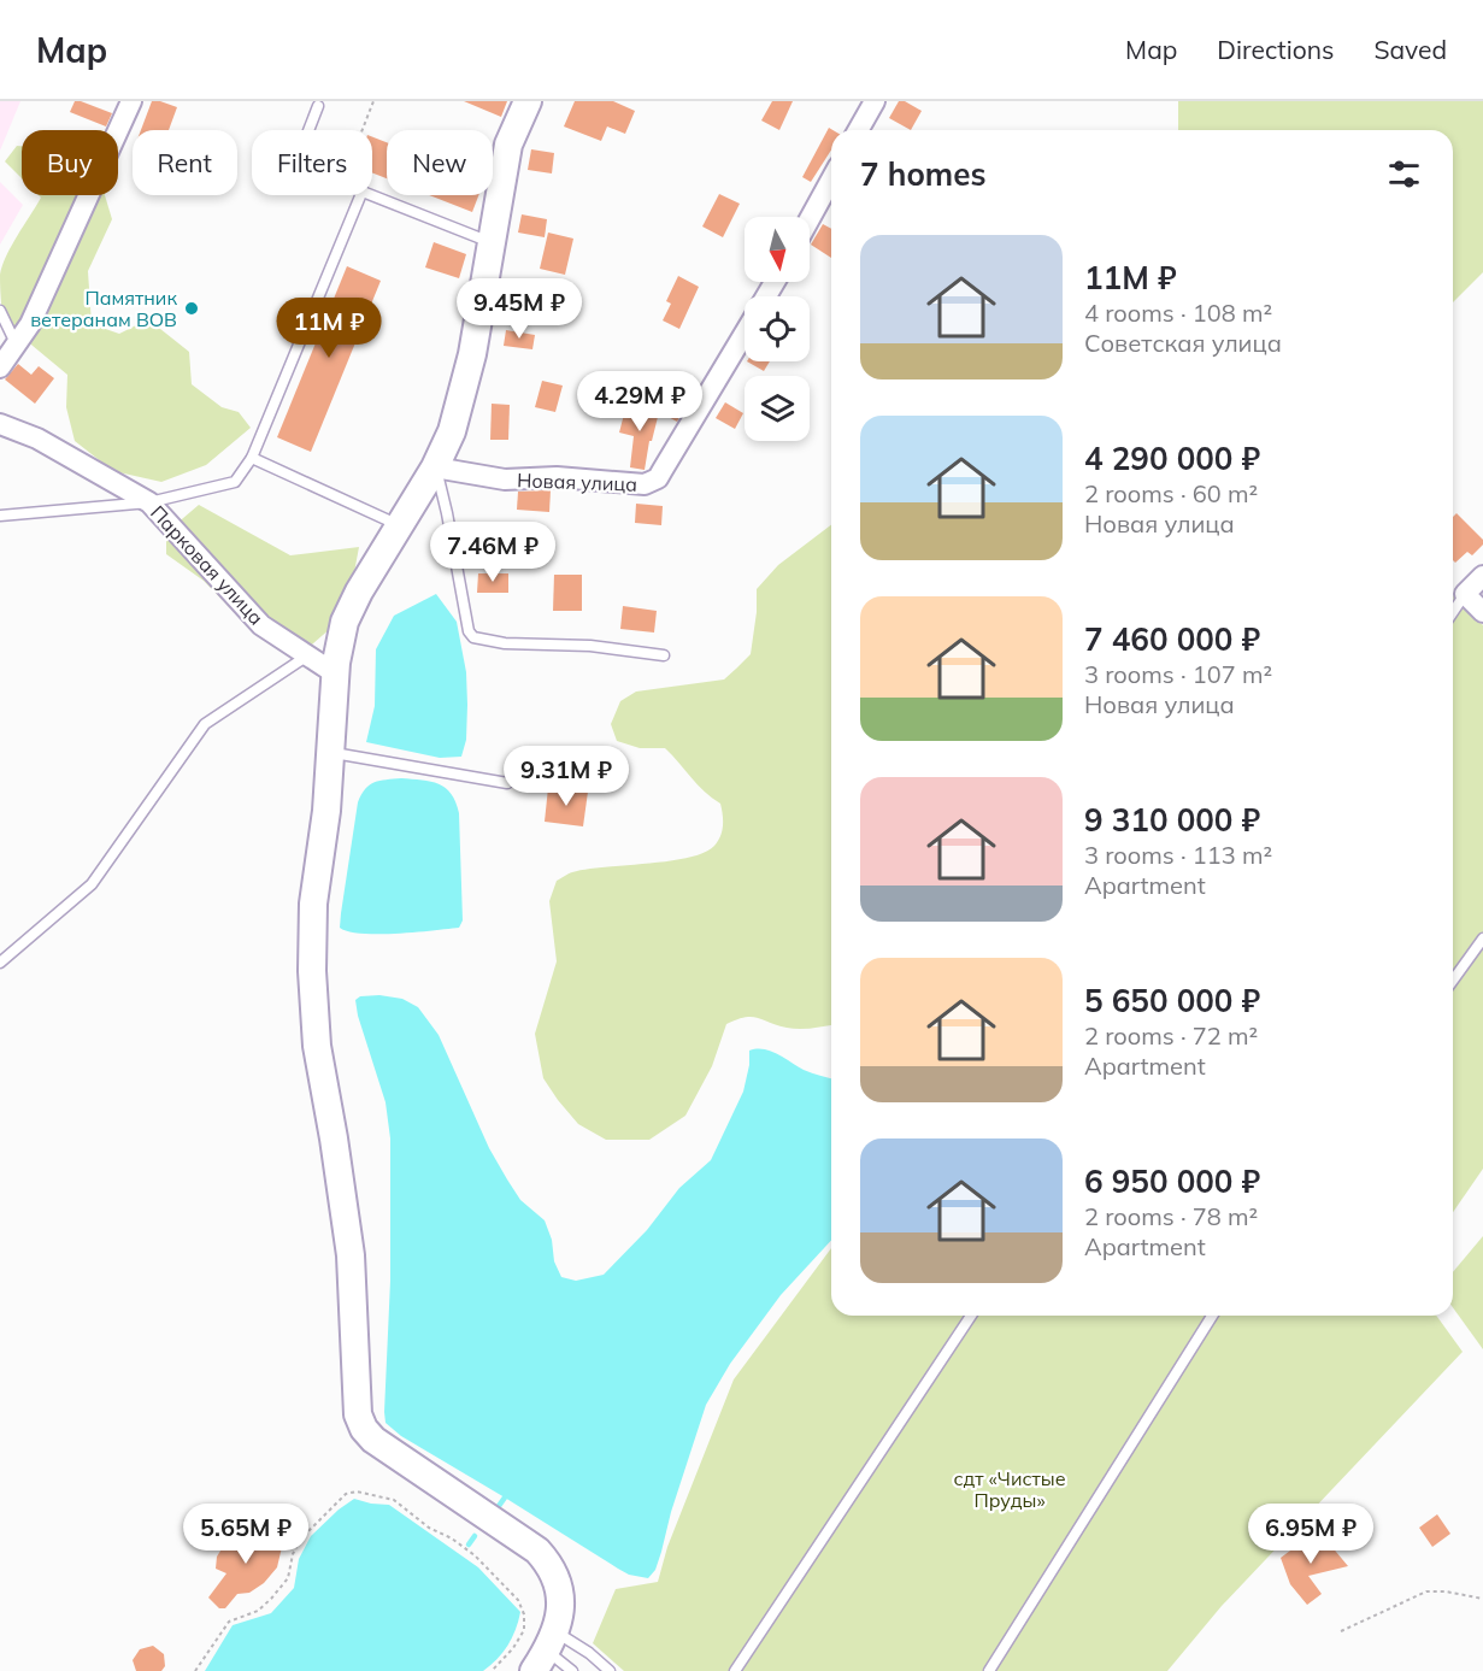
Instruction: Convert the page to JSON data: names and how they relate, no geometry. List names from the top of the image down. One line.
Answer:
{"streets":{"street":["Новая улица","Парковая улица"]},"parks":["сдт «Чистые Пруды»"],"places":["Памятник ветеранам ВОВ"],"north":"bottom","page":{"header":"Map","nav":["Map","Directions","Saved"],"chip":["Buy","Rent","Filters","New"],"heading":"7 homes","list":[{"name":"11M ₽","note":"4 rooms · 108 m² · Советская улица"},{"name":"4 290 000 ₽","note":"2 rooms · 60 m² · Новая улица"},{"name":"7 460 000 ₽","note":"3 rooms · 107 m² · Новая улица"},{"name":"9 310 000 ₽","note":"3 rooms · 113 m² · Apartment"},{"name":"5 650 000 ₽","note":"2 rooms · 72 m² · Apartment"},{"name":"6 950 000 ₽","note":"2 rooms · 78 m² · Apartment"}],"price":["9.45M ₽","11M ₽","4.29M ₽","7.46M ₽","9.31M ₽","5.65M ₽","6.95M ₽"]}}
